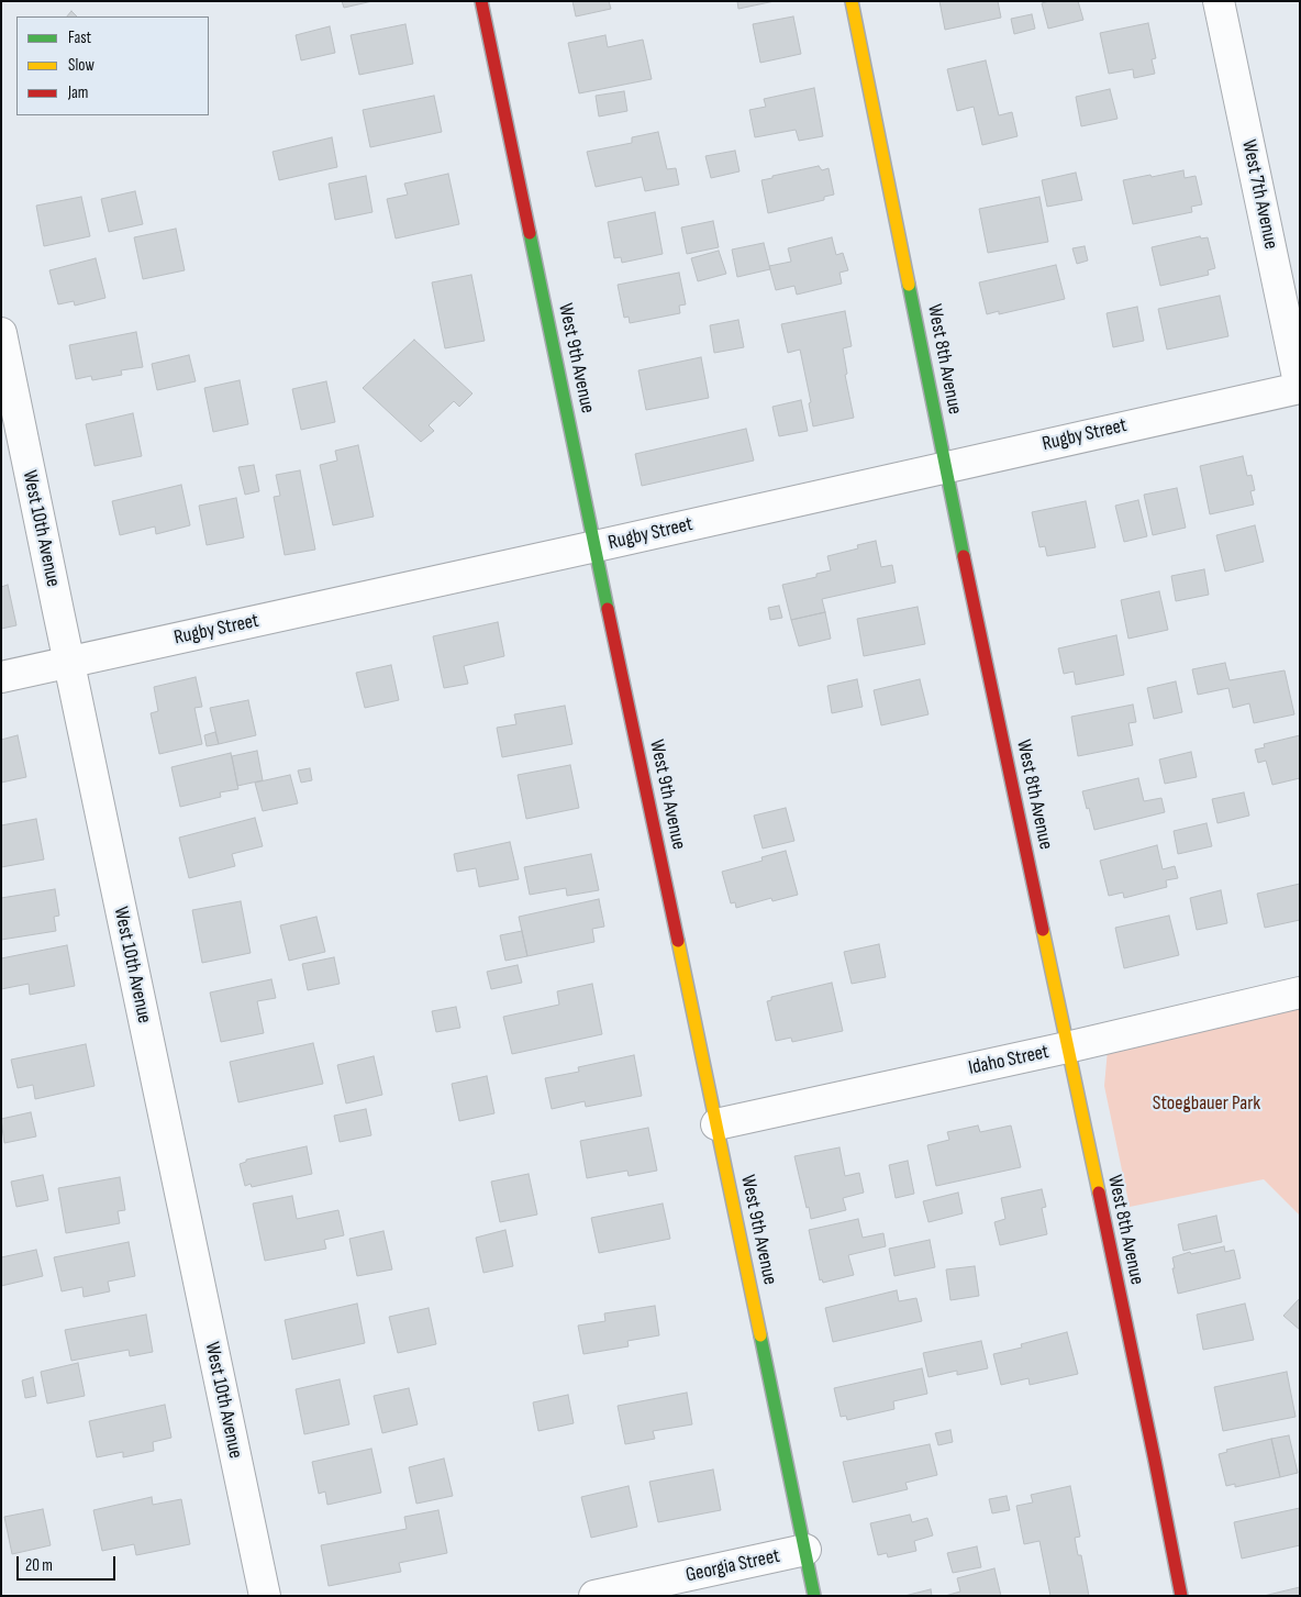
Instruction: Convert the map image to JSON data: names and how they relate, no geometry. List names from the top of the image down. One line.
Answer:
{"streets":{"main road":["West 9th Avenue","West 8th Avenue"],"street":["West 7th Avenue","Rugby Street","West 10th Avenue","Idaho Street","Georgia Street"]},"crossings":[["West 7th Avenue","Rugby Street"],["West 9th Avenue","Rugby Street"],["West 9th Avenue","Idaho Street"],["West 9th Avenue","Georgia Street"],["West 8th Avenue","Rugby Street"],["West 8th Avenue","Idaho Street"],["Rugby Street","West 10th Avenue"]],"parks":["Stoegbauer Park"],"legend":["Fast","Slow","Jam"],"scale_bar":"20 m"}
